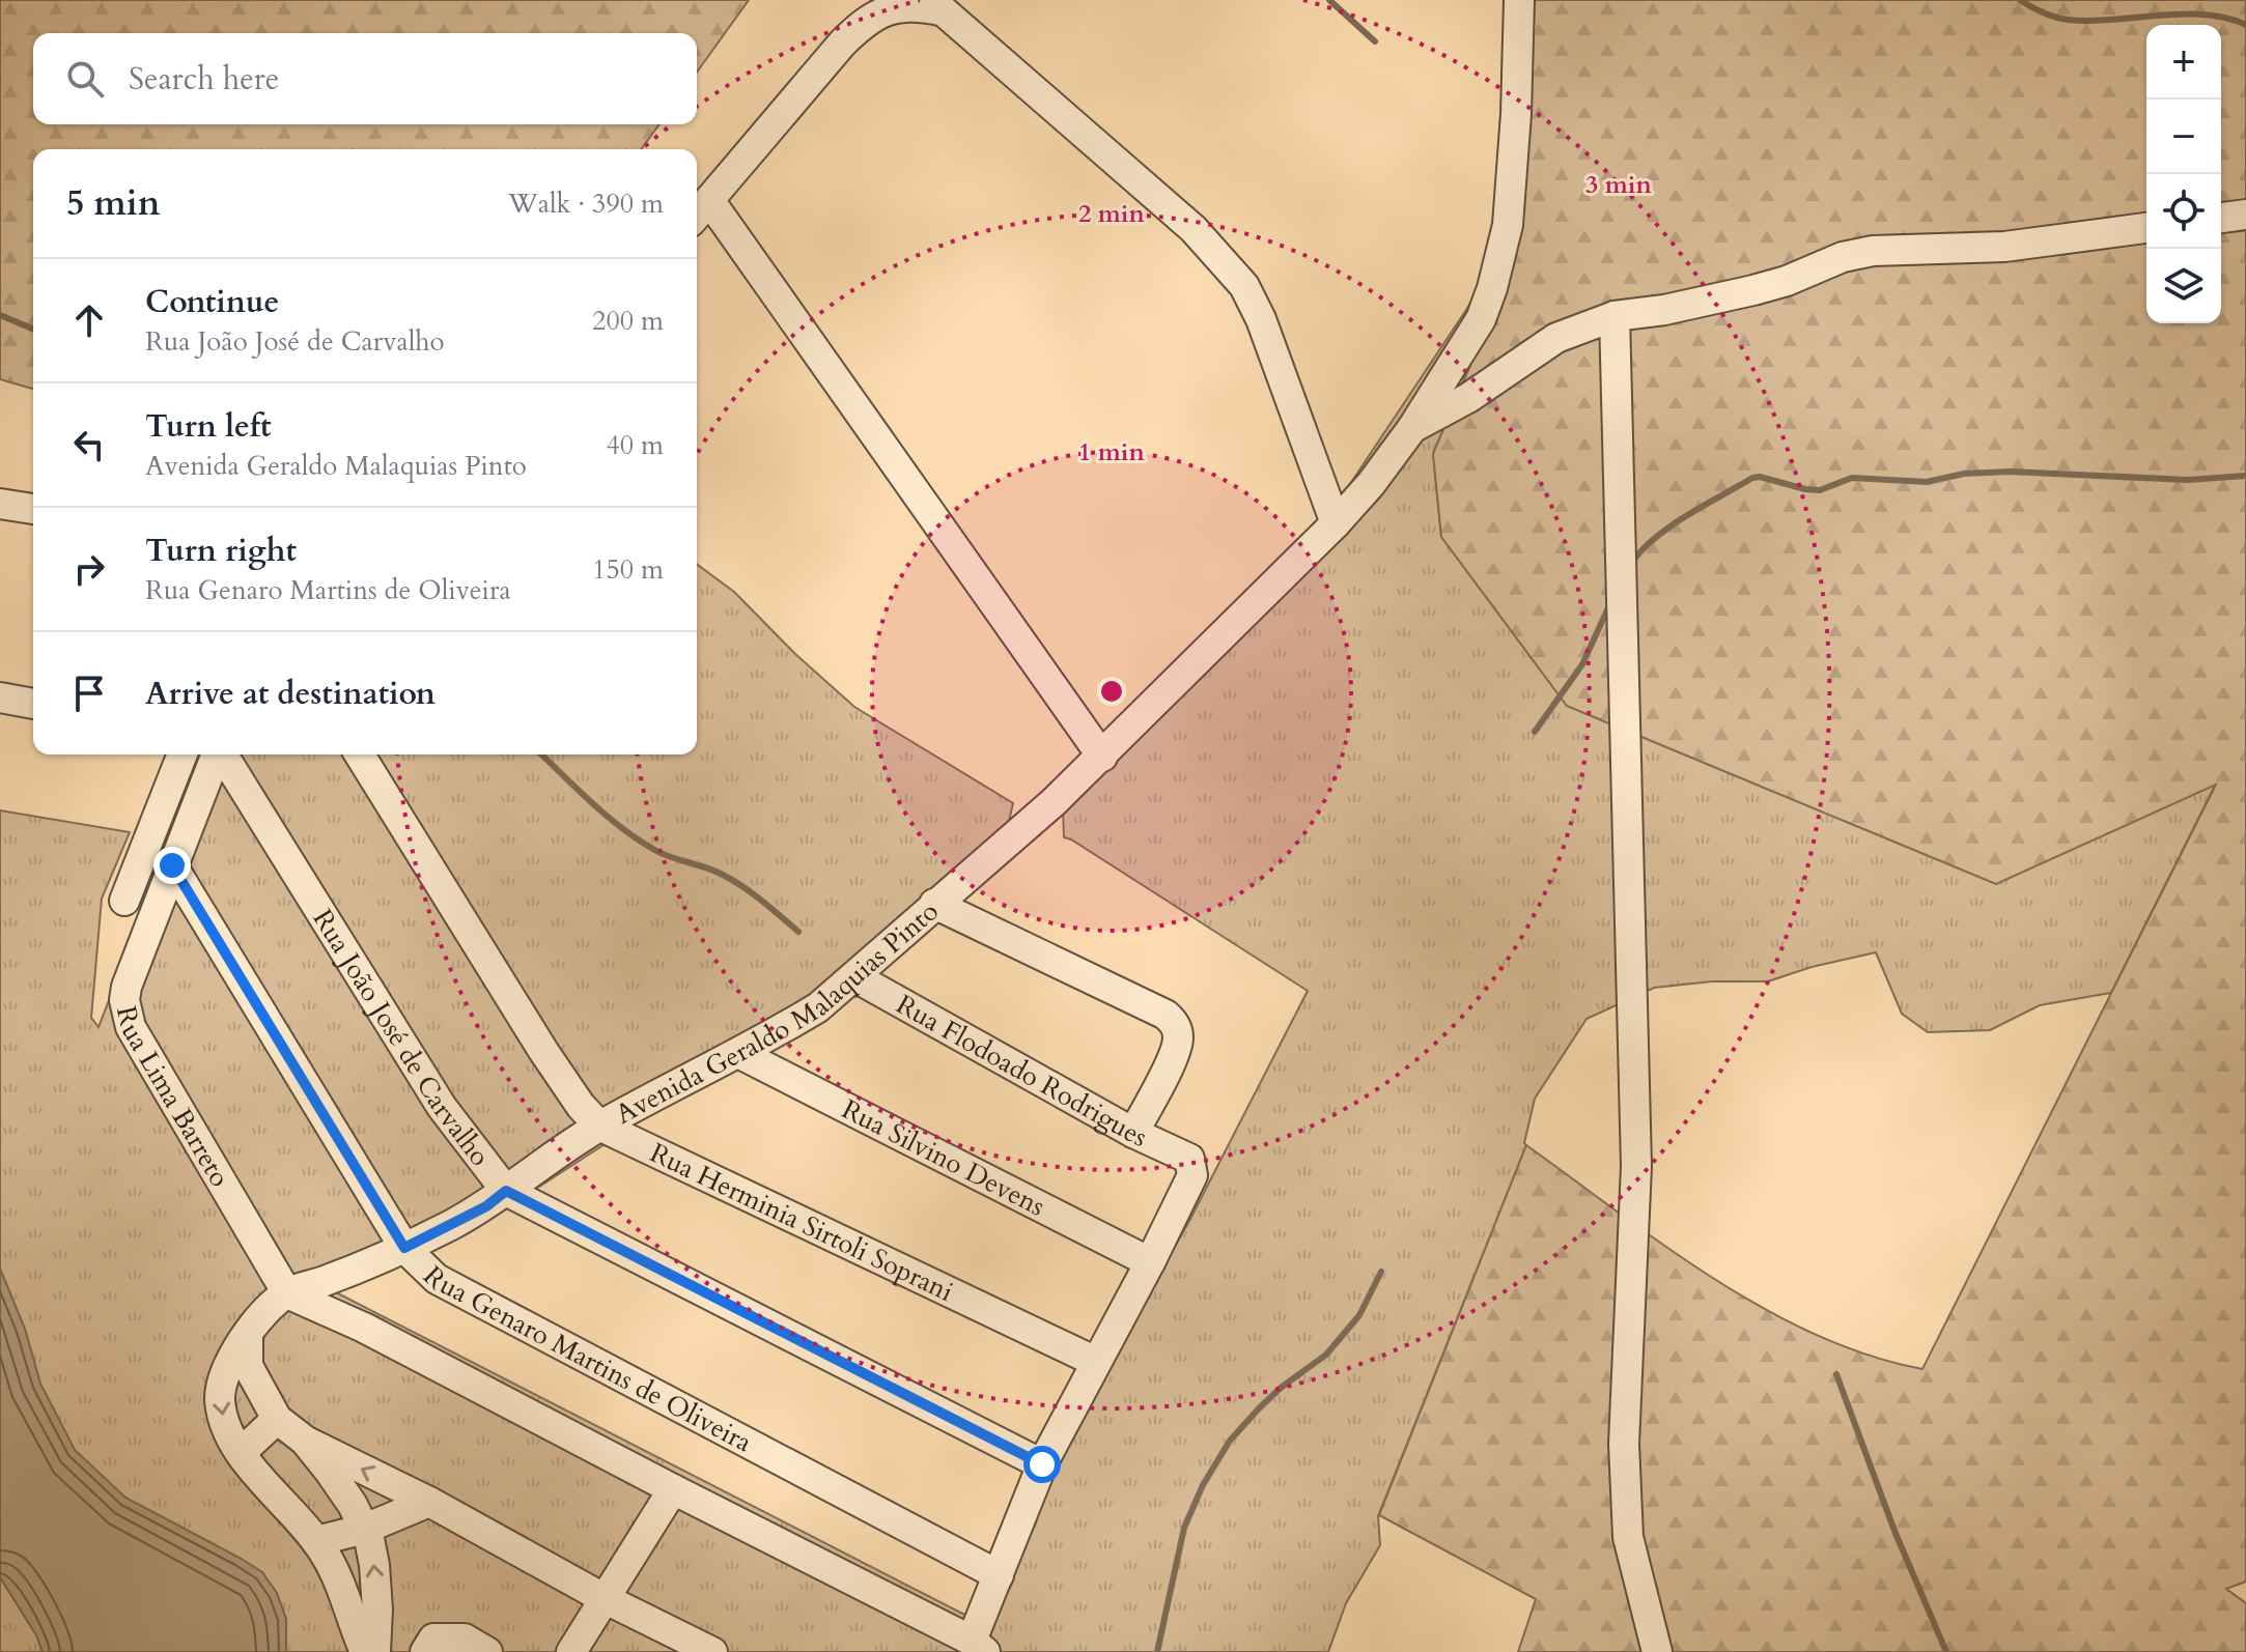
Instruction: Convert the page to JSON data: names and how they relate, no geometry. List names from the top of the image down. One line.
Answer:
{"streets":{"street":["Avenida Geraldo Malaquias Pinto","Rua João José de Carvalho","Rua Flodoado Rodrigues","Rua Lima Barreto","Rua Silvino Devens","Rua Herminia Sirtoli Soprani","Rua Genaro Martins de Oliveira"]},"crossings":[["Avenida Geraldo Malaquias Pinto","Rua João José de Carvalho"],["Avenida Geraldo Malaquias Pinto","Rua Flodoado Rodrigues"],["Avenida Geraldo Malaquias Pinto","Rua Lima Barreto"],["Avenida Geraldo Malaquias Pinto","Rua Silvino Devens"],["Avenida Geraldo Malaquias Pinto","Rua Herminia Sirtoli Soprani"],["Avenida Geraldo Malaquias Pinto","Rua Genaro Martins de Oliveira"],["Rua Flodoado Rodrigues","Rua Silvino Devens"],["Rua Lima Barreto","Rua Genaro Martins de Oliveira"]],"page":{"map_buttons":["+","−"],"search":"Search here","heading":["5 min","Walk · 390 m"],"list":[["Continue","Rua João José de Carvalho","200 m"],["Turn left","Avenida Geraldo Malaquias Pinto","40 m"],["Turn right","Rua Genaro Martins de Oliveira","150 m"],"Arrive at destination"]},"rings":["3 min","2 min","1 min"]}
